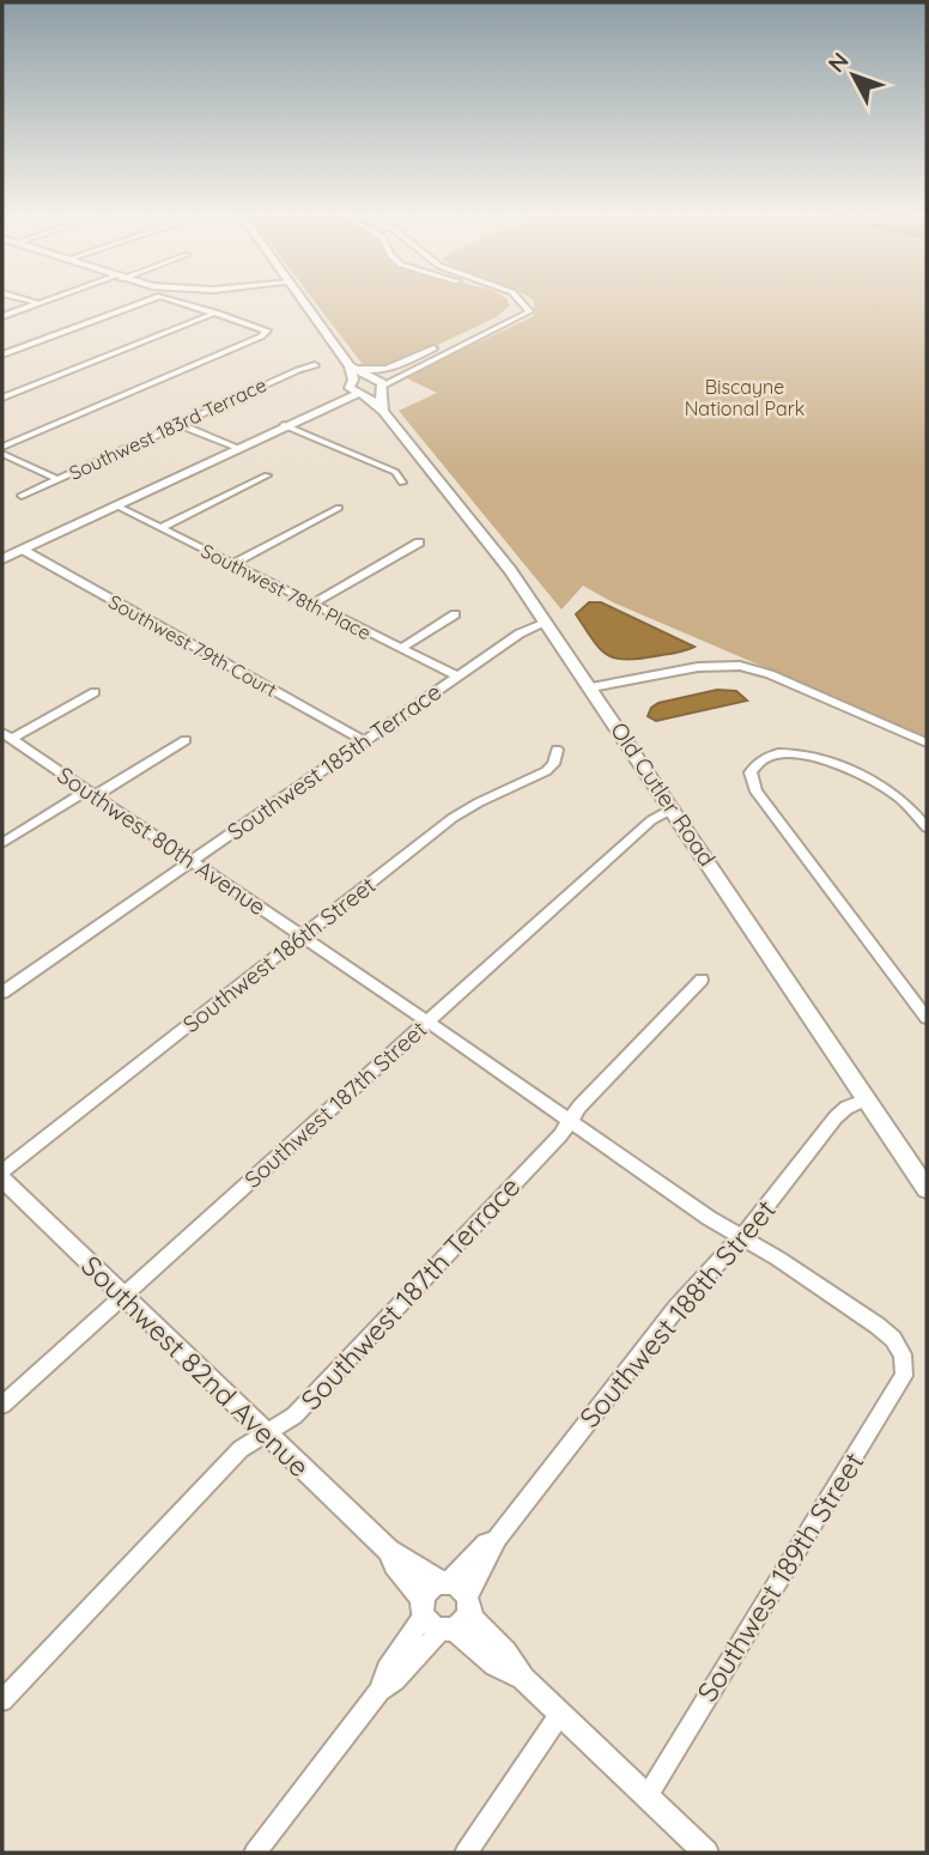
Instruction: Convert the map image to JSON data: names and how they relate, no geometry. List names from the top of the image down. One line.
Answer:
{"streets":{"main road":["Old Cutler Road"],"street":["Southwest 183rd Terrace","Southwest 78th Place","Southwest 79th Court","Southwest 185th Terrace","Southwest 80th Avenue","Southwest 186th Street","Southwest 187th Street","Southwest 187th Terrace","Southwest 188th Street","Southwest 82nd Avenue","Southwest 189th Street"]},"crossings":[["Southwest 78th Place","Southwest 185th Terrace"],["Southwest 79th Court","Southwest 185th Terrace"],["Southwest 185th Terrace","Old Cutler Road"],["Southwest 185th Terrace","Southwest 80th Avenue"],["Old Cutler Road","Southwest 187th Street"],["Old Cutler Road","Southwest 188th Street"],["Southwest 80th Avenue","Southwest 186th Street"],["Southwest 80th Avenue","Southwest 187th Street"],["Southwest 80th Avenue","Southwest 187th Terrace"],["Southwest 80th Avenue","Southwest 188th Street"],["Southwest 80th Avenue","Southwest 189th Street"],["Southwest 187th Street","Southwest 82nd Avenue"],["Southwest 187th Terrace","Southwest 82nd Avenue"],["Southwest 188th Street","Southwest 82nd Avenue"],["Southwest 188th Street","Southwest 189th Street"],["Southwest 82nd Avenue","Southwest 189th Street"]],"parks":["Biscayne National Park"],"north":"top left"}
